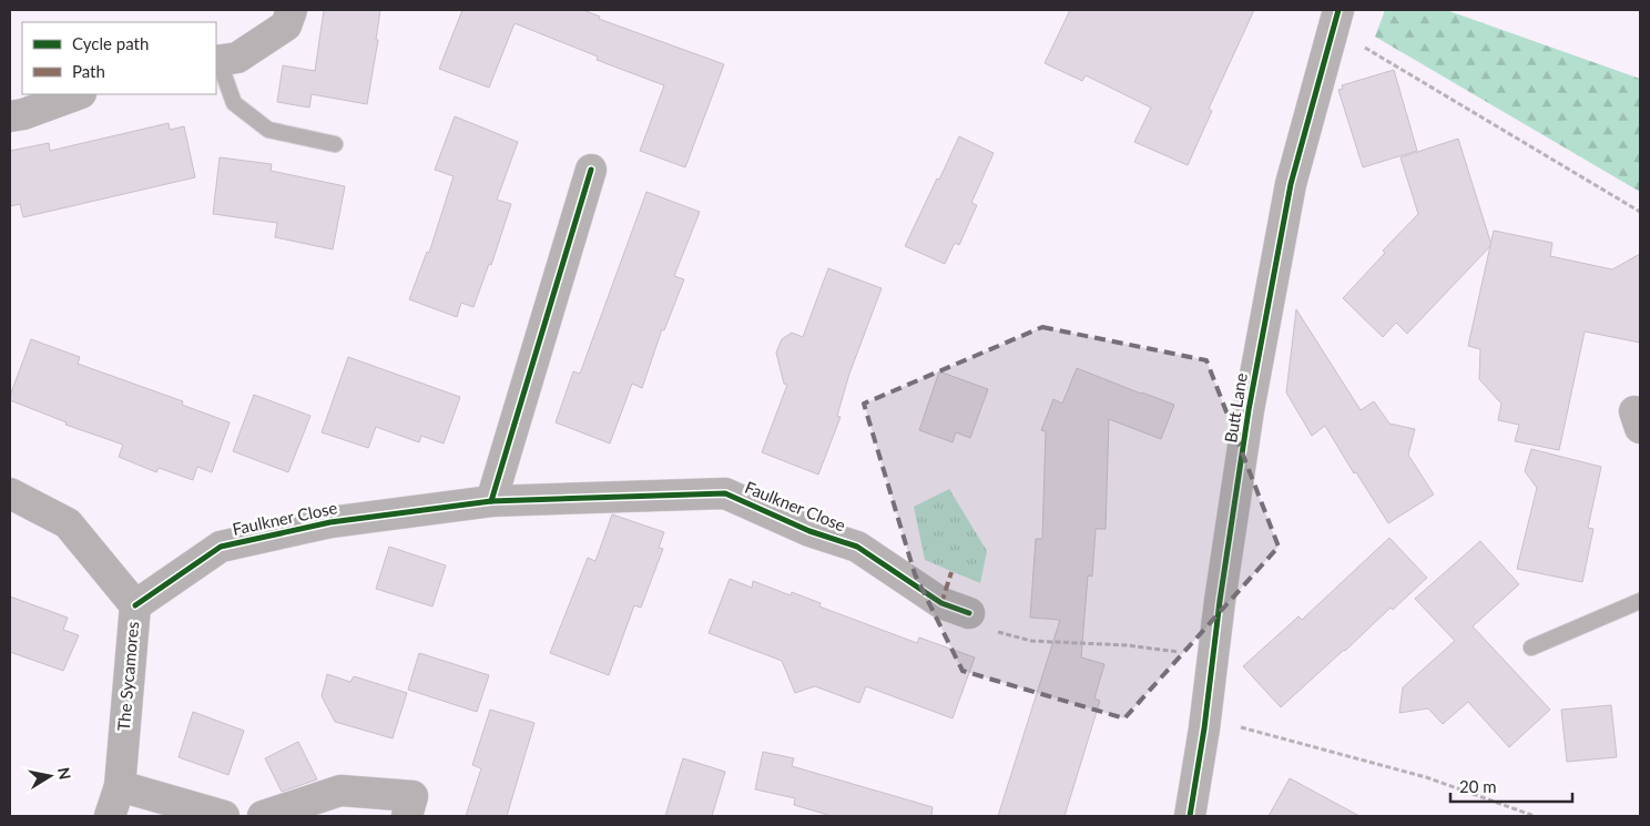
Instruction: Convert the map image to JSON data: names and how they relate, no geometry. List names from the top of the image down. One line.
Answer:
{"streets":{"street":["Butt Lane","Faulkner Close","The Sycamores"]},"crossings":[["Faulkner Close","The Sycamores"]],"legend":["Cycle path","Path"],"scale_bar":"20 m","north":"right"}
